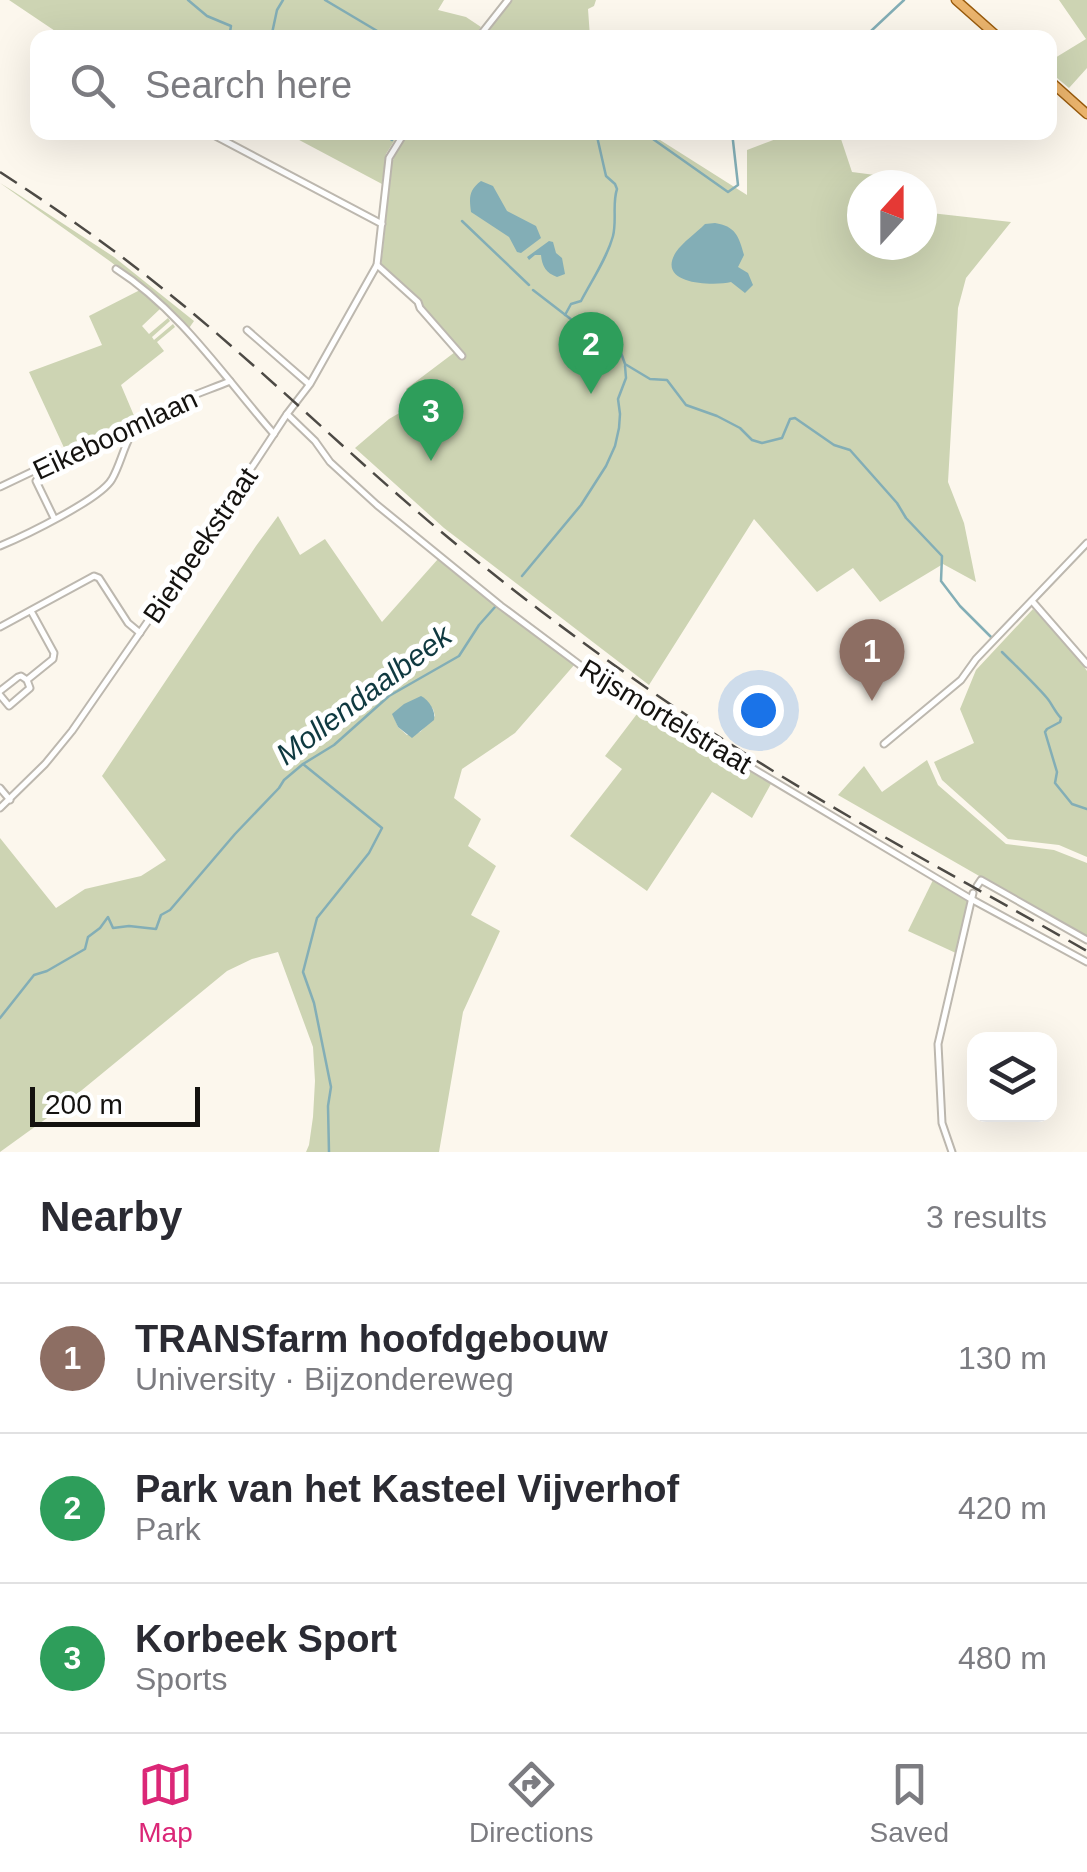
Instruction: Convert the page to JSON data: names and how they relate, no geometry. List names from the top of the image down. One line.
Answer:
{"streets":{"street":["Eikeboomlaan","Bierbeekstraat","Rijsmortelstraat"]},"crossings":[["Eikeboomlaan","Bierbeekstraat"],["Bierbeekstraat","Rijsmortelstraat"]],"water":["Mollendaalbeek"],"scale_bar":"200 m","north":"top","page":{"search":"Search here","pins":["2","3","1"],"scale":"200 m","heading":["Nearby","3 results"],"list":[{"mark":"1","name":"TRANSfarm hoofdgebouw","note":"University · Bijzondereweg","value":"130 m"},{"mark":"2","name":"Park van het Kasteel Vijverhof","note":"Park","value":"420 m"},{"mark":"3","name":"Korbeek Sport","note":"Sports","value":"480 m"}],"nav":["Map","Directions","Saved"]}}
